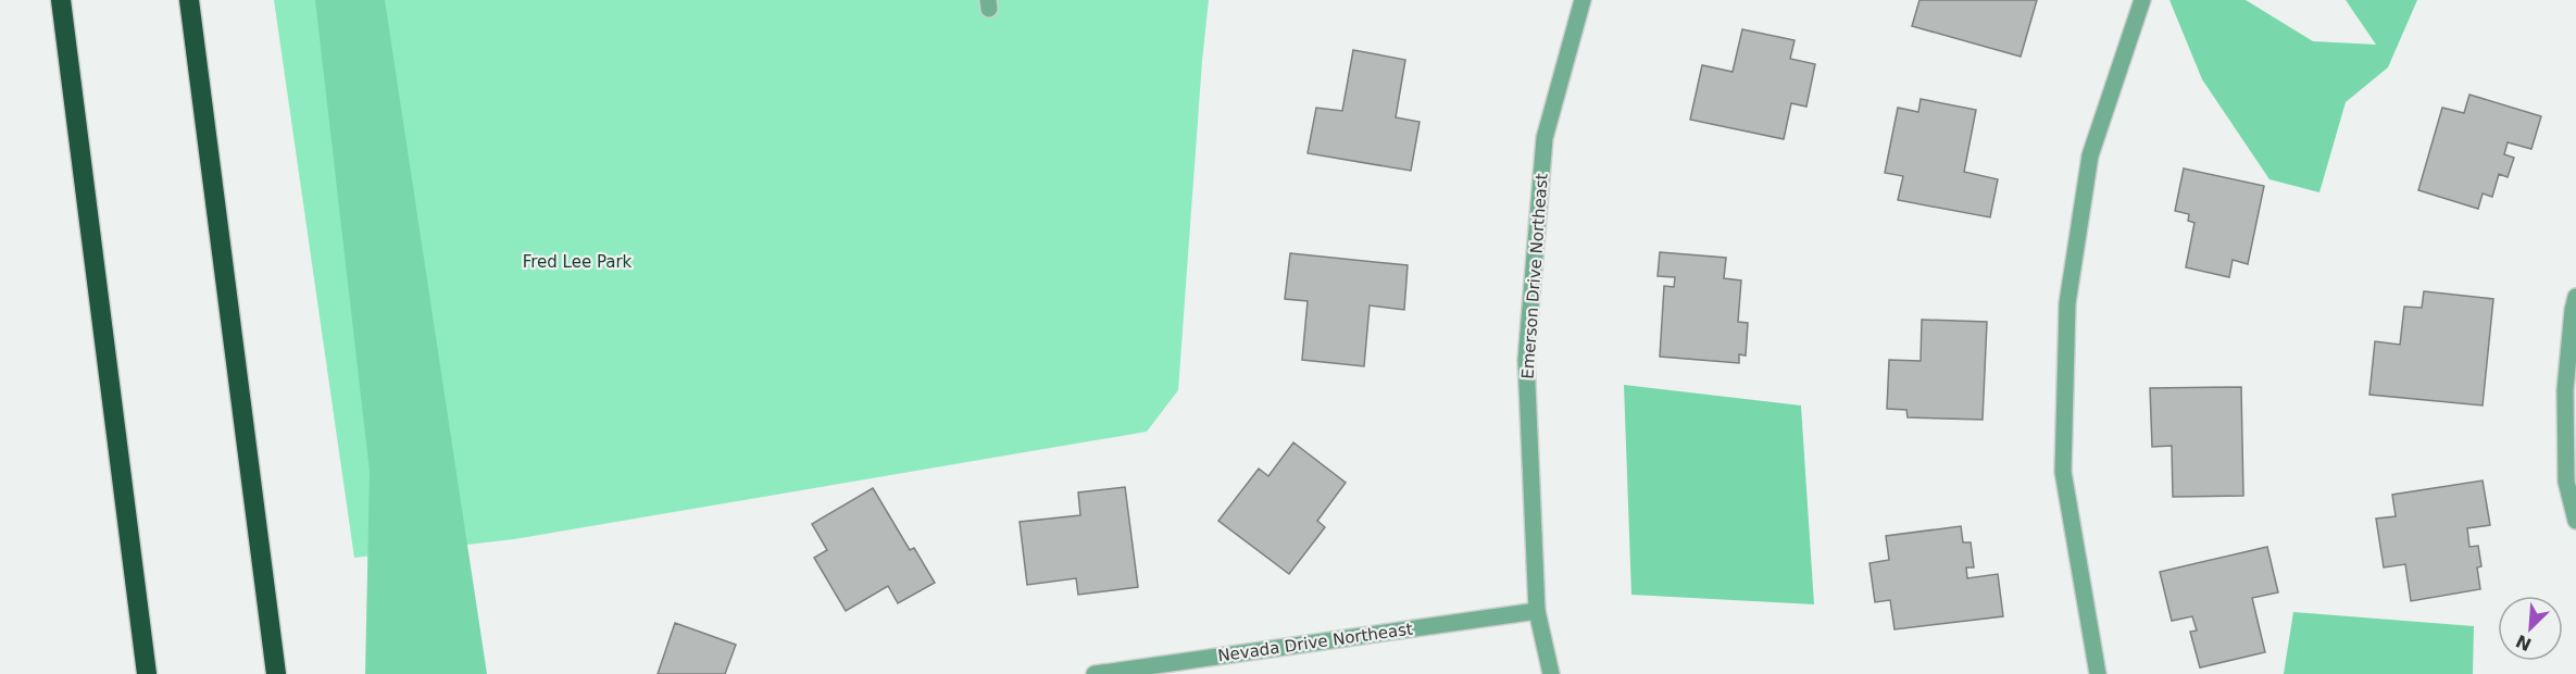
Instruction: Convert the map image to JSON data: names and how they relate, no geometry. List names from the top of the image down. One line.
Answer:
{"streets":{"street":["Emerson Drive Northeast","Nevada Drive Northeast"]},"crossings":[["Emerson Drive Northeast","Nevada Drive Northeast"]],"parks":["Fred Lee Park"],"north":"bottom left"}
